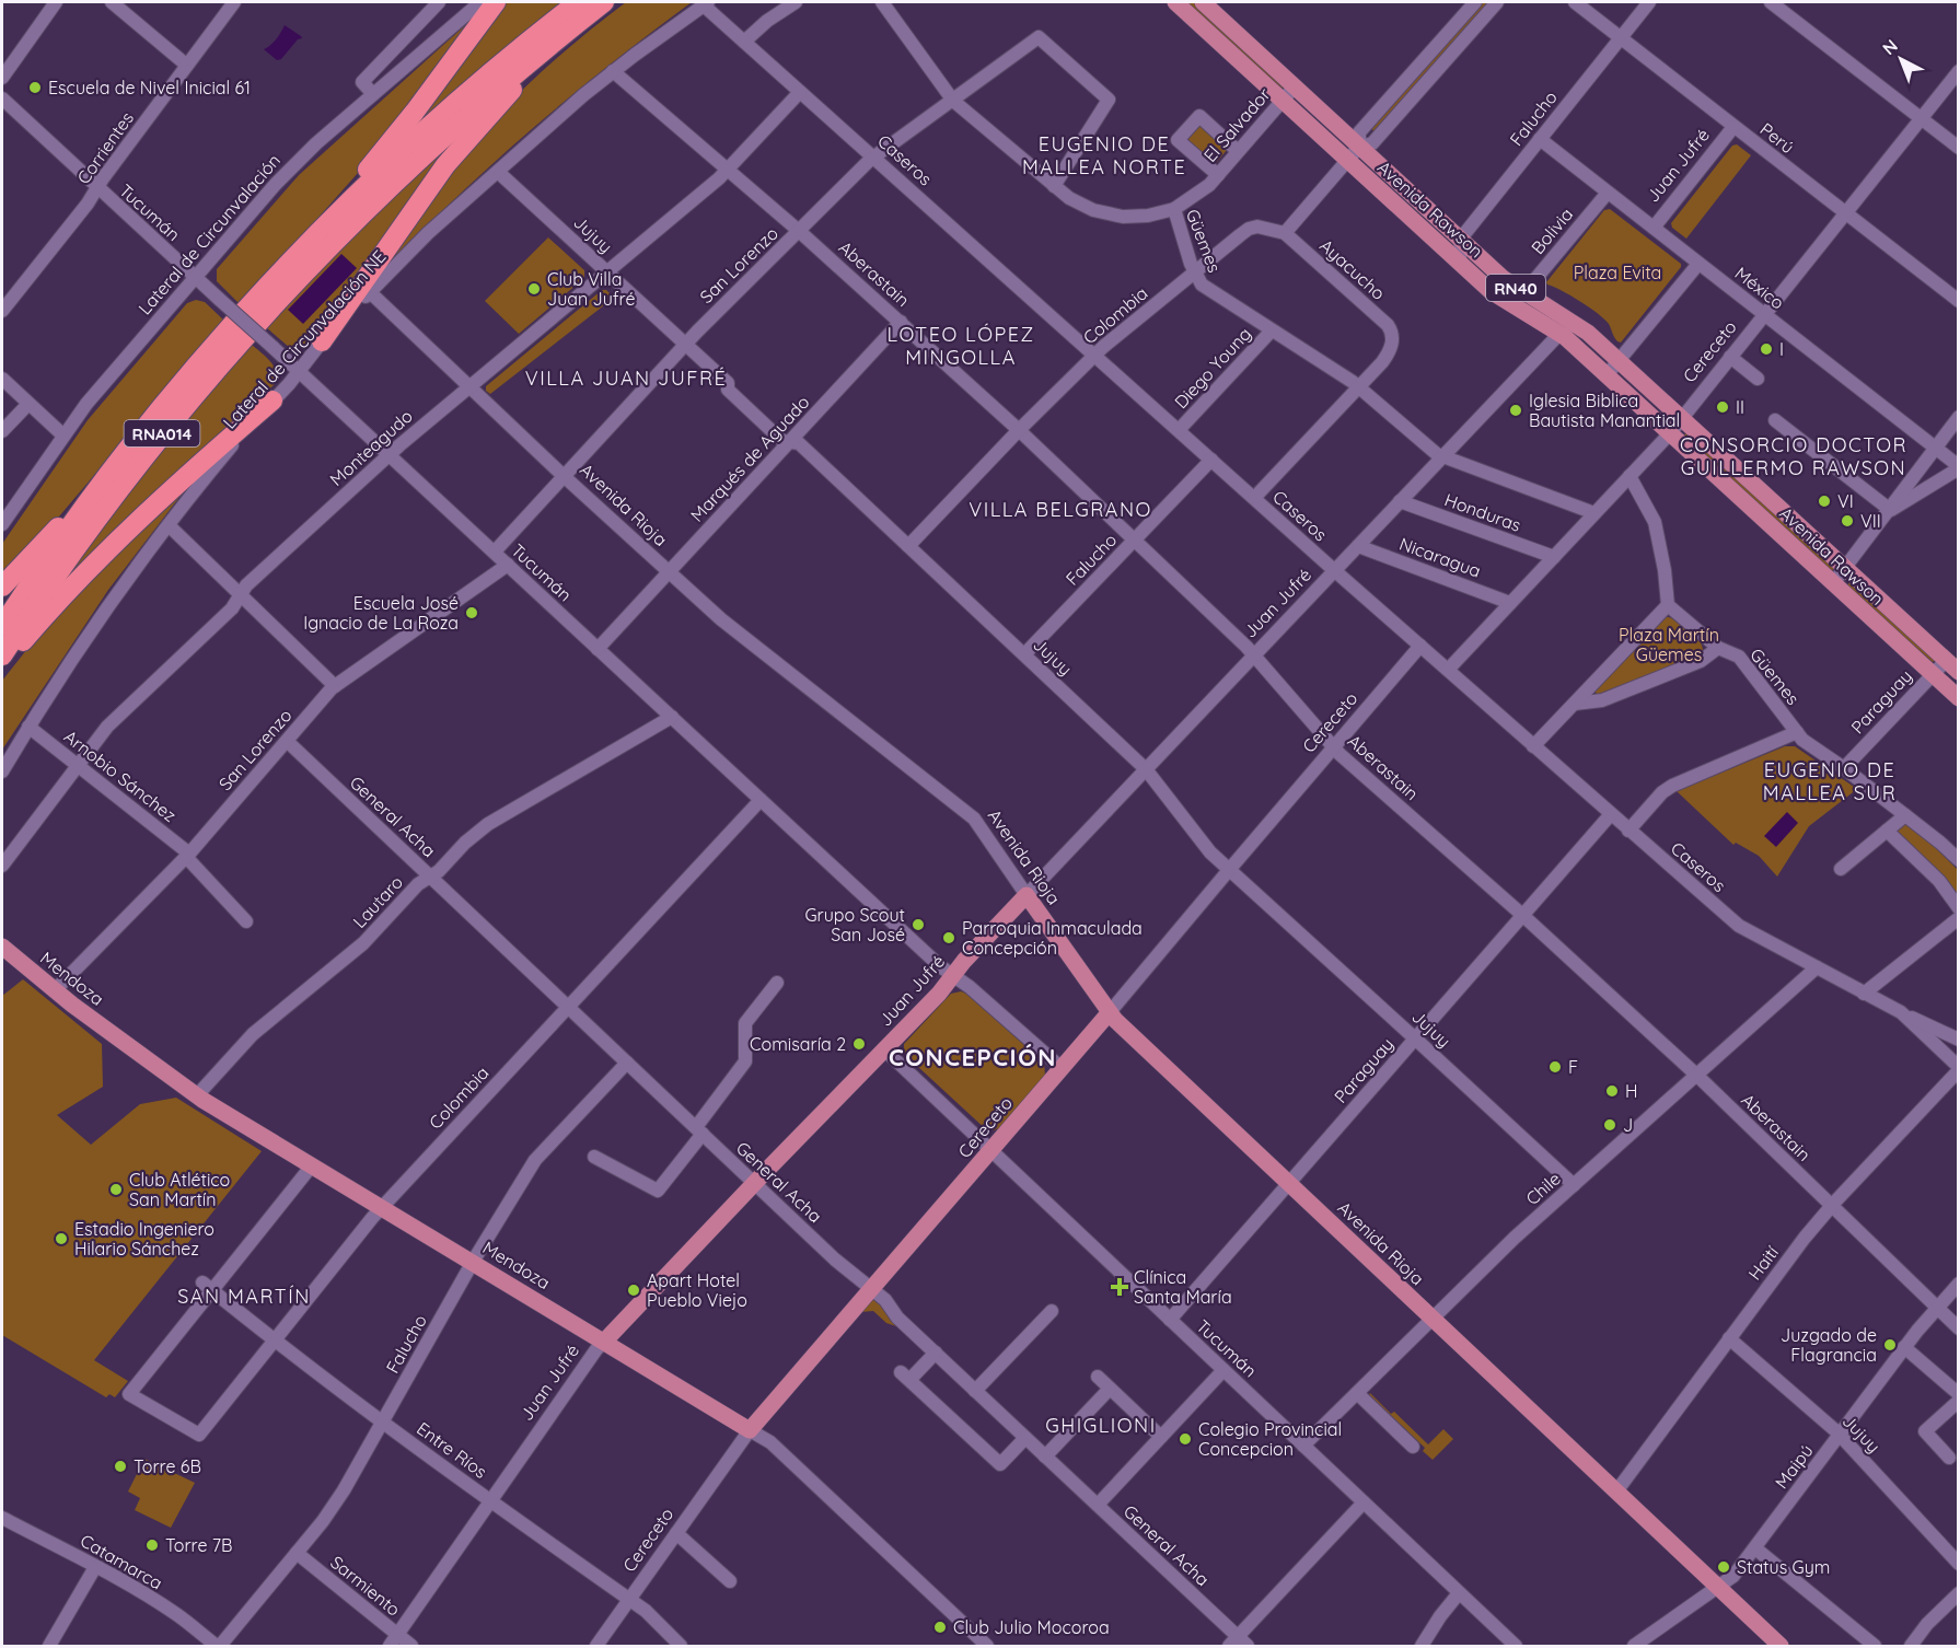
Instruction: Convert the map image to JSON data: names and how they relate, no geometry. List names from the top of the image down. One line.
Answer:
{"streets":{"highway":["RNA014"],"main road":["Juan Jufré","Avenida Rawson","RN40","Cereceto","Avenida Rioja","Mendoza"],"street":["Falucho","El Salvador","Perú","Corrientes","Caseros","Tucumán","Bolivia","Lateral de Circunvalación","Jujuy","Güemes","San Lorenzo","Ayacucho","Aberastain","México","Colombia","Lateral de Circunvalación NE","Diego Young","Monteagudo","Marqués de Aguado","Honduras","Nicaragua","Paraguay","Arnobio Sánchez","General Acha","Lautaro","Chile","Haití","Entre Ríos","Maipú","Catamarca","Sarmiento"]},"crossings":[["Falucho","Perú"],["Falucho","Caseros"],["Falucho","Avenida Rawson"],["Falucho","Jujuy"],["Falucho","Aberastain"],["Falucho","México"],["Falucho","General Acha"],["Falucho","Mendoza"],["Falucho","Entre Ríos"],["Falucho","Catamarca"],["Falucho","Sarmiento"],["El Salvador","Avenida Rawson"],["El Salvador","Güemes"],["Perú","Juan Jufré"],["Perú","Cereceto"],["Corrientes","Tucumán"],["Caseros","Juan Jufré"],["Caseros","San Lorenzo"],["Caseros","Colombia"],["Caseros","Lateral de Circunvalación NE"],["Caseros","Cereceto"],["Caseros","Diego Young"],["Caseros","Monteagudo"],["Caseros","Paraguay"],["Caseros","Chile"],["Caseros","Haití"],["Juan Jufré","Avenida Rawson"],["Juan Jufré","Tucumán"],["Juan Jufré","Jujuy"],["Juan Jufré","Güemes"],["Juan Jufré","Aberastain"],["Juan Jufré","México"],["Juan Jufré","Avenida Rioja"],["Juan Jufré","Honduras"],["Juan Jufré","Nicaragua"],["Juan Jufré","General Acha"],["Juan Jufré","Mendoza"],["Juan Jufré","Entre Ríos"],["Juan Jufré","Sarmiento"],["Avenida Rawson","Bolivia"],["Avenida Rawson","Cereceto"],["Avenida Rawson","Paraguay"],["Tucumán","Lateral de Circunvalación"],["Tucumán","San Lorenzo"],["Tucumán","Colombia"],["Tucumán","Lateral de Circunvalación NE"],["Tucumán","Cereceto"],["Tucumán","Monteagudo"],["Tucumán","Marqués de Aguado"],["Tucumán","Paraguay"],["Tucumán","Lautaro"],["Tucumán","Chile"],["Bolivia","México"],["Jujuy","San Lorenzo"],["Jujuy","Colombia"],["Jujuy","Lateral de Circunvalación NE"],["Jujuy","Cereceto"],["Jujuy","Monteagudo"],["Jujuy","Marqués de Aguado"],["Jujuy","Paraguay"],["Jujuy","Chile"],["Jujuy","Haití"],["Jujuy","Maipú"],["Güemes","San Lorenzo"],["Güemes","Ayacucho"],["Güemes","Colombia"],["Güemes","Cereceto"],["Güemes","Diego Young"],["Güemes","Paraguay"],["San Lorenzo","Aberastain"],["San Lorenzo","Avenida Rioja"],["San Lorenzo","Arnobio Sánchez"],["San Lorenzo","General Acha"],["San Lorenzo","Mendoza"],["Ayacucho","Colombia"],["Aberastain","Colombia"],["Aberastain","Lateral de Circunvalación NE"],["Aberastain","Cereceto"],["Aberastain","Monteagudo"],["Aberastain","Marqués de Aguado"],["Aberastain","Paraguay"],["Aberastain","Chile"],["Aberastain","Haití"],["Aberastain","Maipú"],["México","Cereceto"],["Colombia","General Acha"],["Colombia","Mendoza"],["Colombia","Entre Ríos"],["Lateral de Circunvalación NE","Avenida Rioja"],["Lateral de Circunvalación NE","Arnobio Sánchez"],["Cereceto","Avenida Rioja"],["Cereceto","Honduras"],["Cereceto","Nicaragua"],["Cereceto","General Acha"],["Cereceto","Mendoza"],["Cereceto","Entre Ríos"],["Monteagudo","Avenida Rioja"],["Monteagudo","Arnobio Sánchez"],["Marqués de Aguado","Avenida Rioja"],["Avenida Rioja","Paraguay"],["Avenida Rioja","Chile"],["Avenida Rioja","Haití"],["Avenida Rioja","Maipú"],["General Acha","Lautaro"],["Lautaro","Mendoza"]],"districts":["EUGENIO DE MALLEA NORTE","LOTEO LÓPEZ MINGOLLA","VILLA JUAN JUFRÉ","CONSORCIO DOCTOR GUILLERMO RAWSON","VILLA BELGRANO","EUGENIO DE MALLEA SUR","CONCEPCIÓN","SAN MARTÍN","GHIGLIONI"],"parks":["Plaza Evita","Plaza Martín Güemes"],"places":{"other":["Escuela de Nivel Inicial 61","Club Villa Juan Jufré","I","II","Iglesia Biblica Bautista Manantial","VI","VII","Escuela José Ignacio de La Roza","Grupo Scout San José","Parroquia Inmaculada Concepción","Comisaría 2","F","H","J","Club Atlético San Martín","Estadio Ingeniero Hilario Sánchez","Apart Hotel Pueblo Viejo","Juzgado de Flagrancia","Colegio Provincial Concepcion","Torre 6B","Torre 7B","Status Gym","Club Julio Mocoroa"],"health":["Clínica Santa María"]},"north":"top left"}
